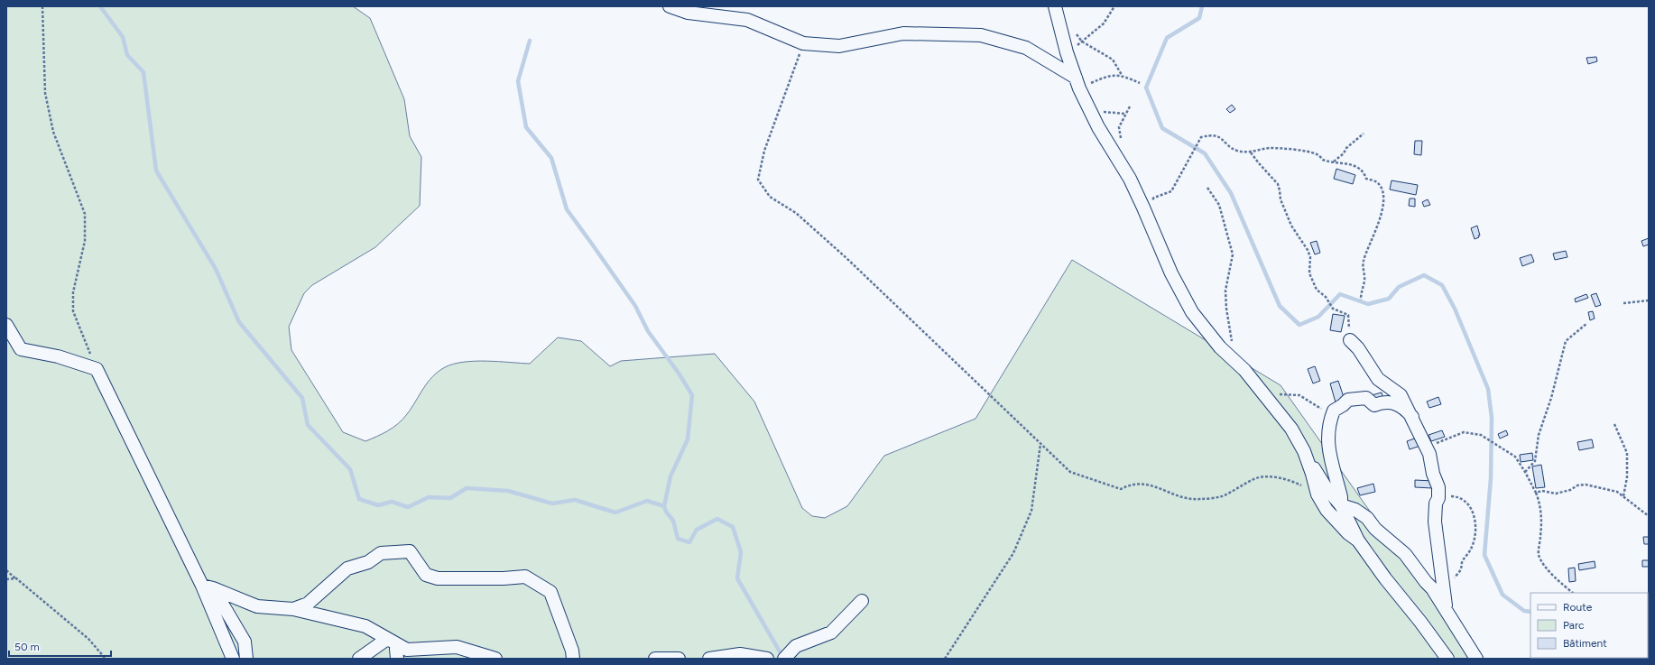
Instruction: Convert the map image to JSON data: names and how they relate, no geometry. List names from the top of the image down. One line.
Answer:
{"legend":["Route","Parc","Bâtiment"],"scale_bar":"50 m"}
